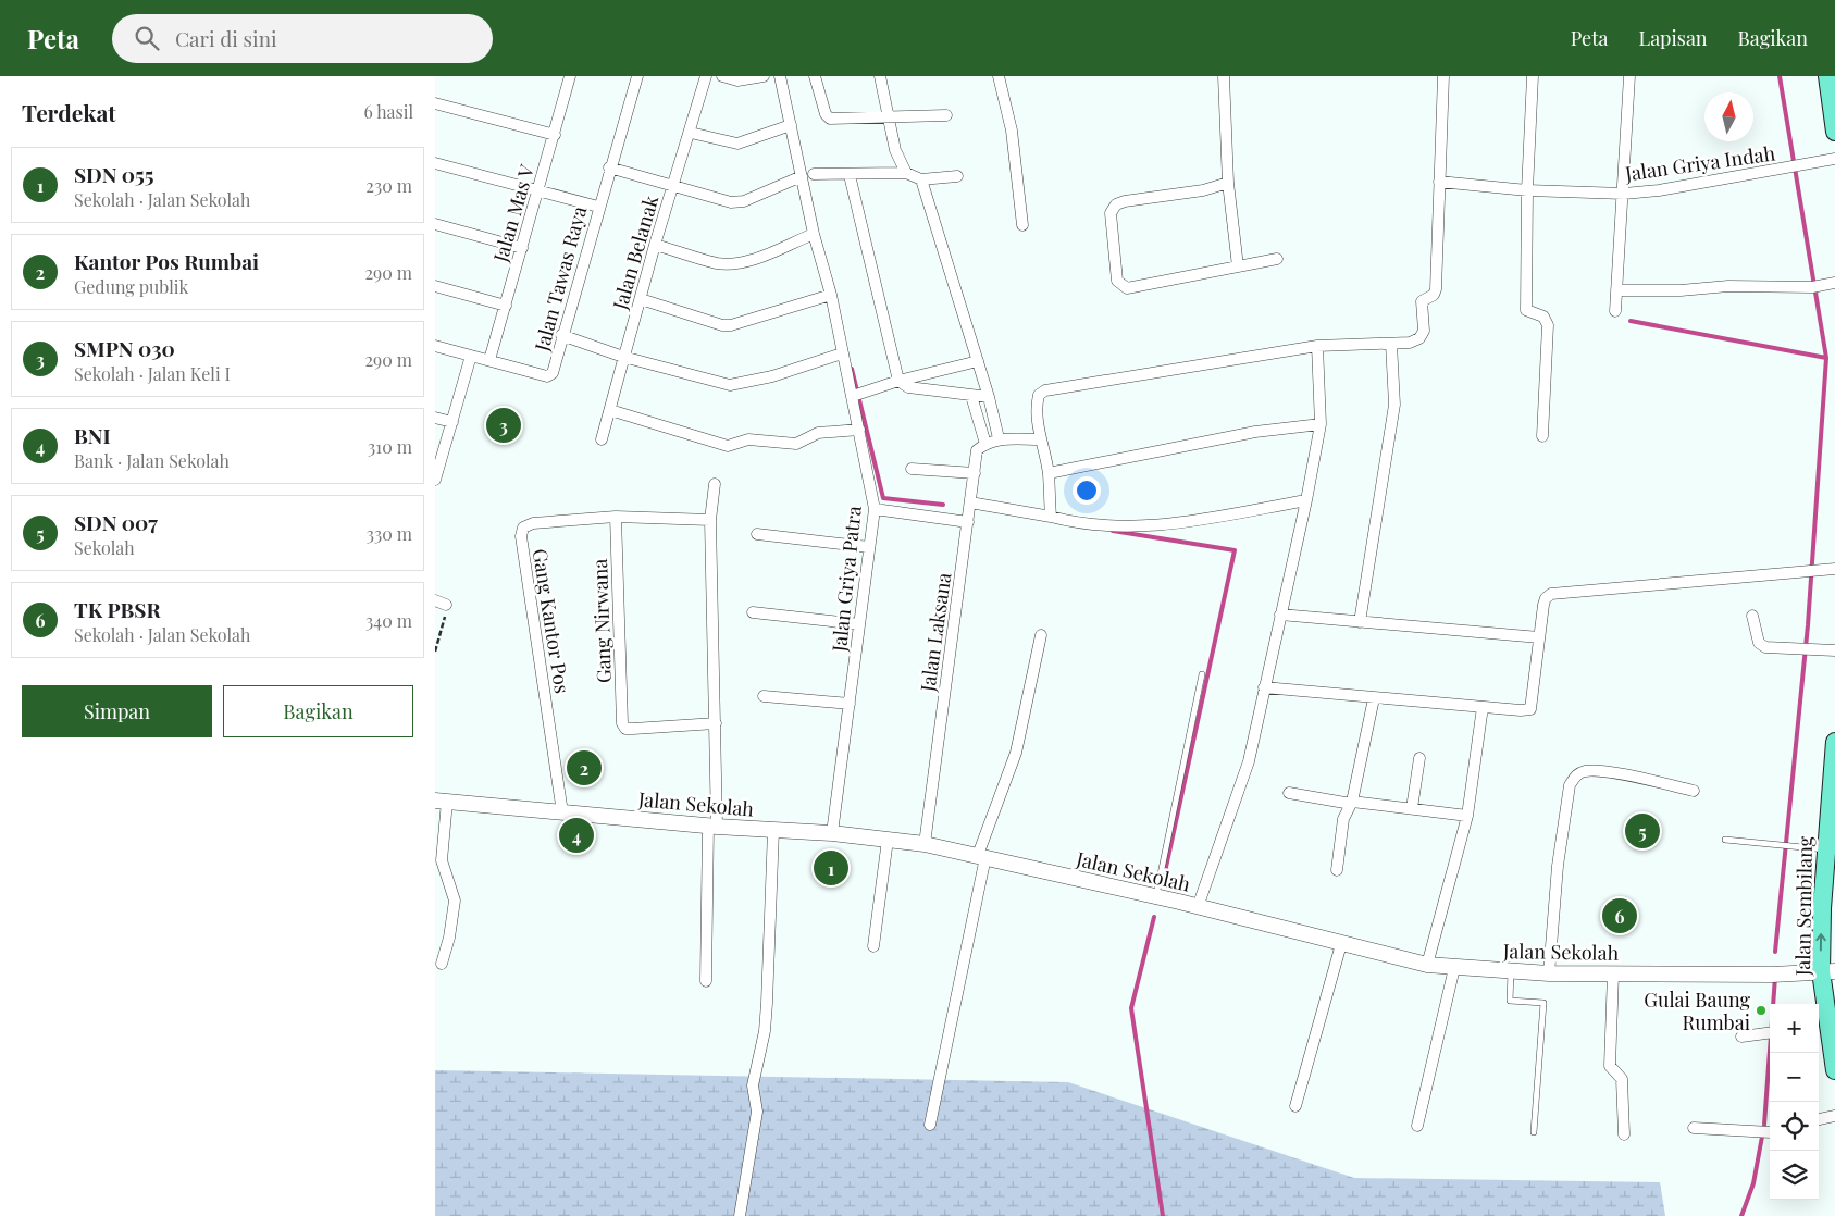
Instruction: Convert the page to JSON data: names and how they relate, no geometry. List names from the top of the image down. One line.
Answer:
{"streets":{"main road":["Jalan Sembilang"],"street":["Jalan Griya Indah","Jalan Mas V","Jalan Belanak","Jalan Tawas Raya","Jalan Griya Patra","Gang Kantor Pos","Gang Nirwana","Jalan Laksana","Jalan Sekolah"]},"crossings":[["Jalan Mas V","Jalan Tawas Raya"],["Jalan Griya Patra","Jalan Sekolah"],["Gang Kantor Pos","Gang Nirwana"],["Gang Kantor Pos","Jalan Sekolah"],["Jalan Laksana","Jalan Sekolah"],["Jalan Sekolah","Jalan Sembilang"]],"one_way":["Jalan Sembilang"],"places":["Gulai Baung Rumbai"],"north":"top","page":{"header":"Peta","search":"Cari di sini","nav":["Peta","Lapisan","Bagikan"],"heading":["Terdekat","6 hasil"],"list":[{"mark":"1","name":"SDN 055","note":"Sekolah · Jalan Sekolah","value":"230 m"},{"mark":"2","name":"Kantor Pos Rumbai","note":"Gedung publik","value":"290 m"},{"mark":"3","name":"SMPN 030","note":"Sekolah · Jalan Keli I","value":"290 m"},{"mark":"4","name":"BNI","note":"Bank · Jalan Sekolah","value":"310 m"},{"mark":"5","name":"SDN 007","note":"Sekolah","value":"330 m"},{"mark":"6","name":"TK PBSR","note":"Sekolah · Jalan Sekolah","value":"340 m"}],"pins":["3","2","5","4","1","6"],"buttons":["Simpan","Bagikan"],"map_buttons":["+","−"]}}
